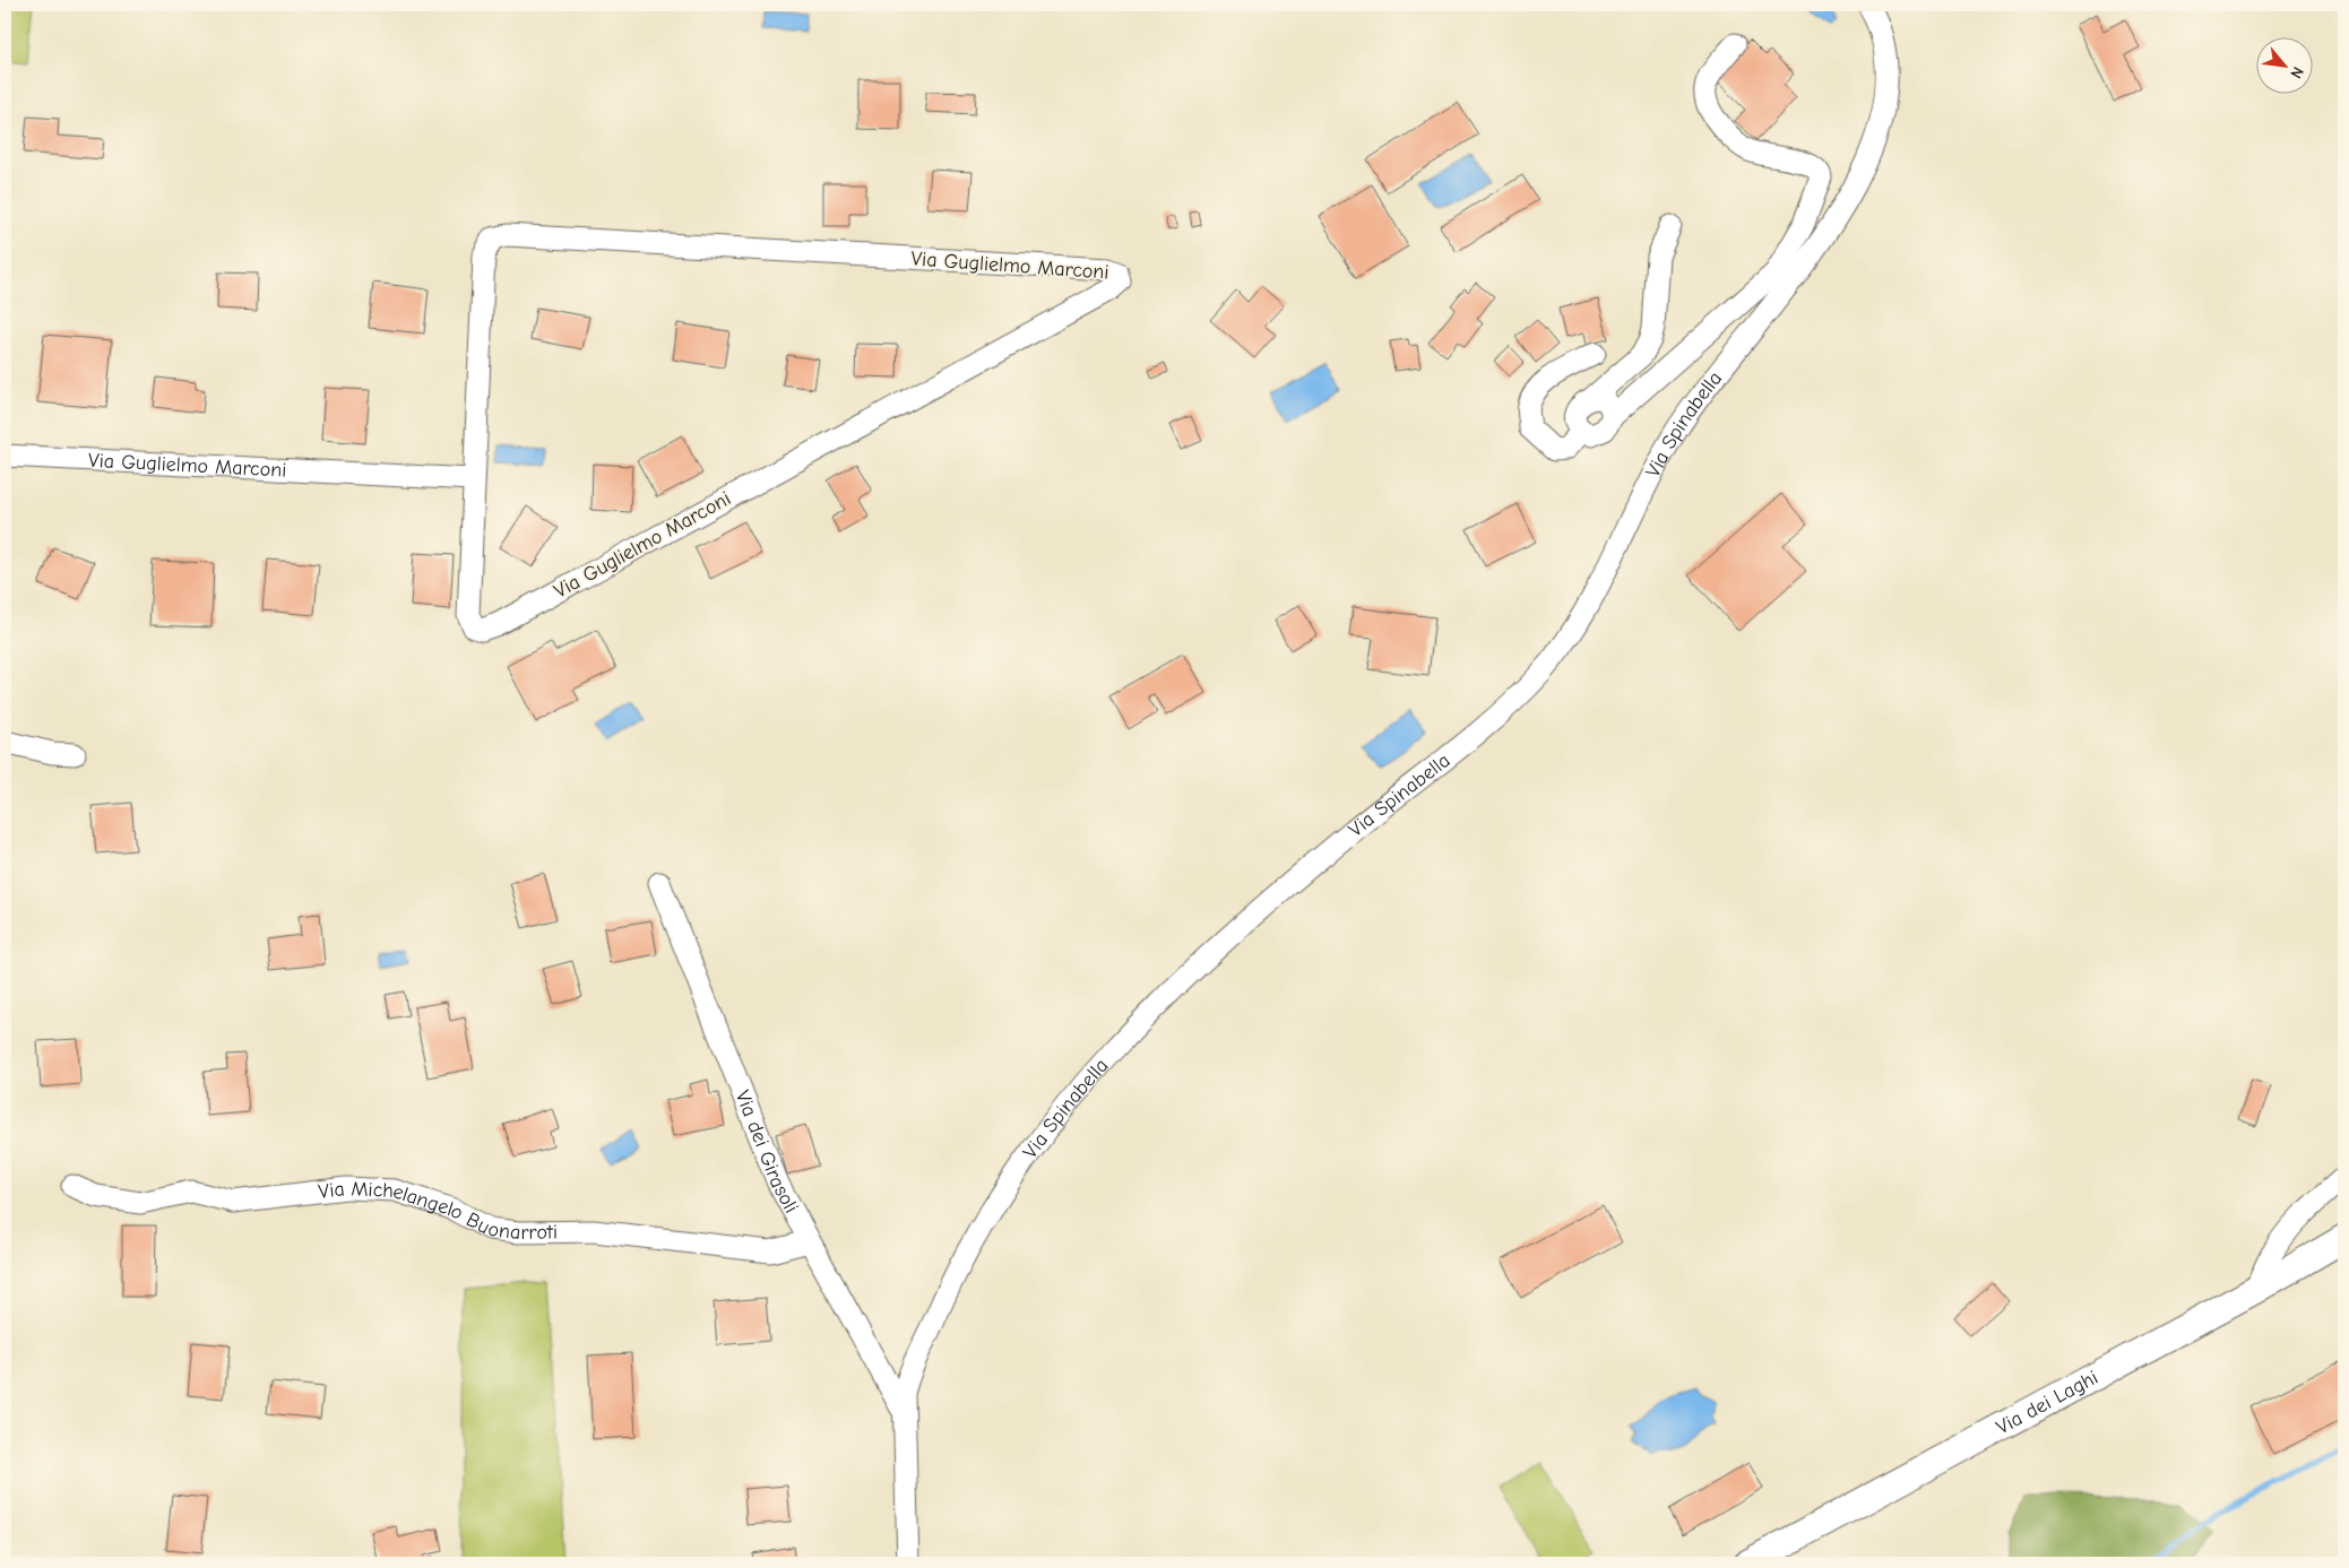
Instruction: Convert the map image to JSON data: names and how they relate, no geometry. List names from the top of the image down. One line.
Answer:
{"streets":{"main road":["Via dei Laghi"],"street":["Via Guglielmo Marconi","Via Spinabella","Via dei Girasoli","Via Michelangelo Buonarroti"]},"crossings":[["Via Spinabella","Via dei Girasoli"],["Via dei Girasoli","Via Michelangelo Buonarroti"]],"north":"bottom right"}
